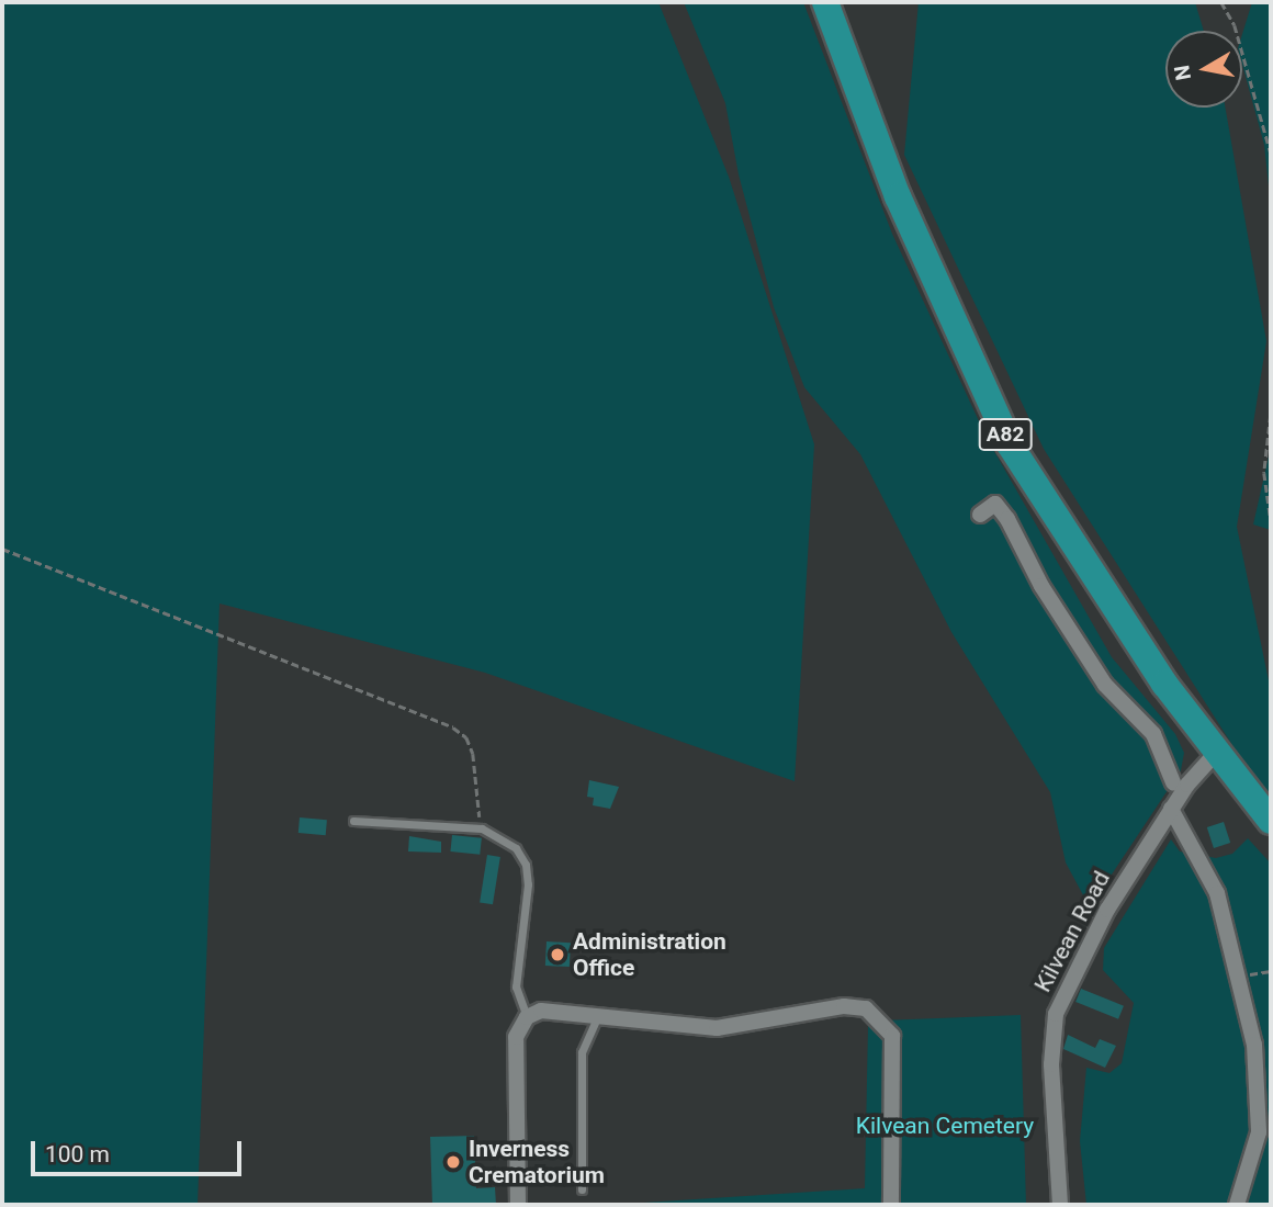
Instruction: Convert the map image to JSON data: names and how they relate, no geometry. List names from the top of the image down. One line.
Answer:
{"streets":{"highway":["A82"],"street":["Kilvean Road"]},"crossings":[["A82","Kilvean Road"]],"parks":["Kilvean Cemetery"],"places":["Administration Office","Inverness Crematorium"],"scale_bar":"100 m","north":"left"}
